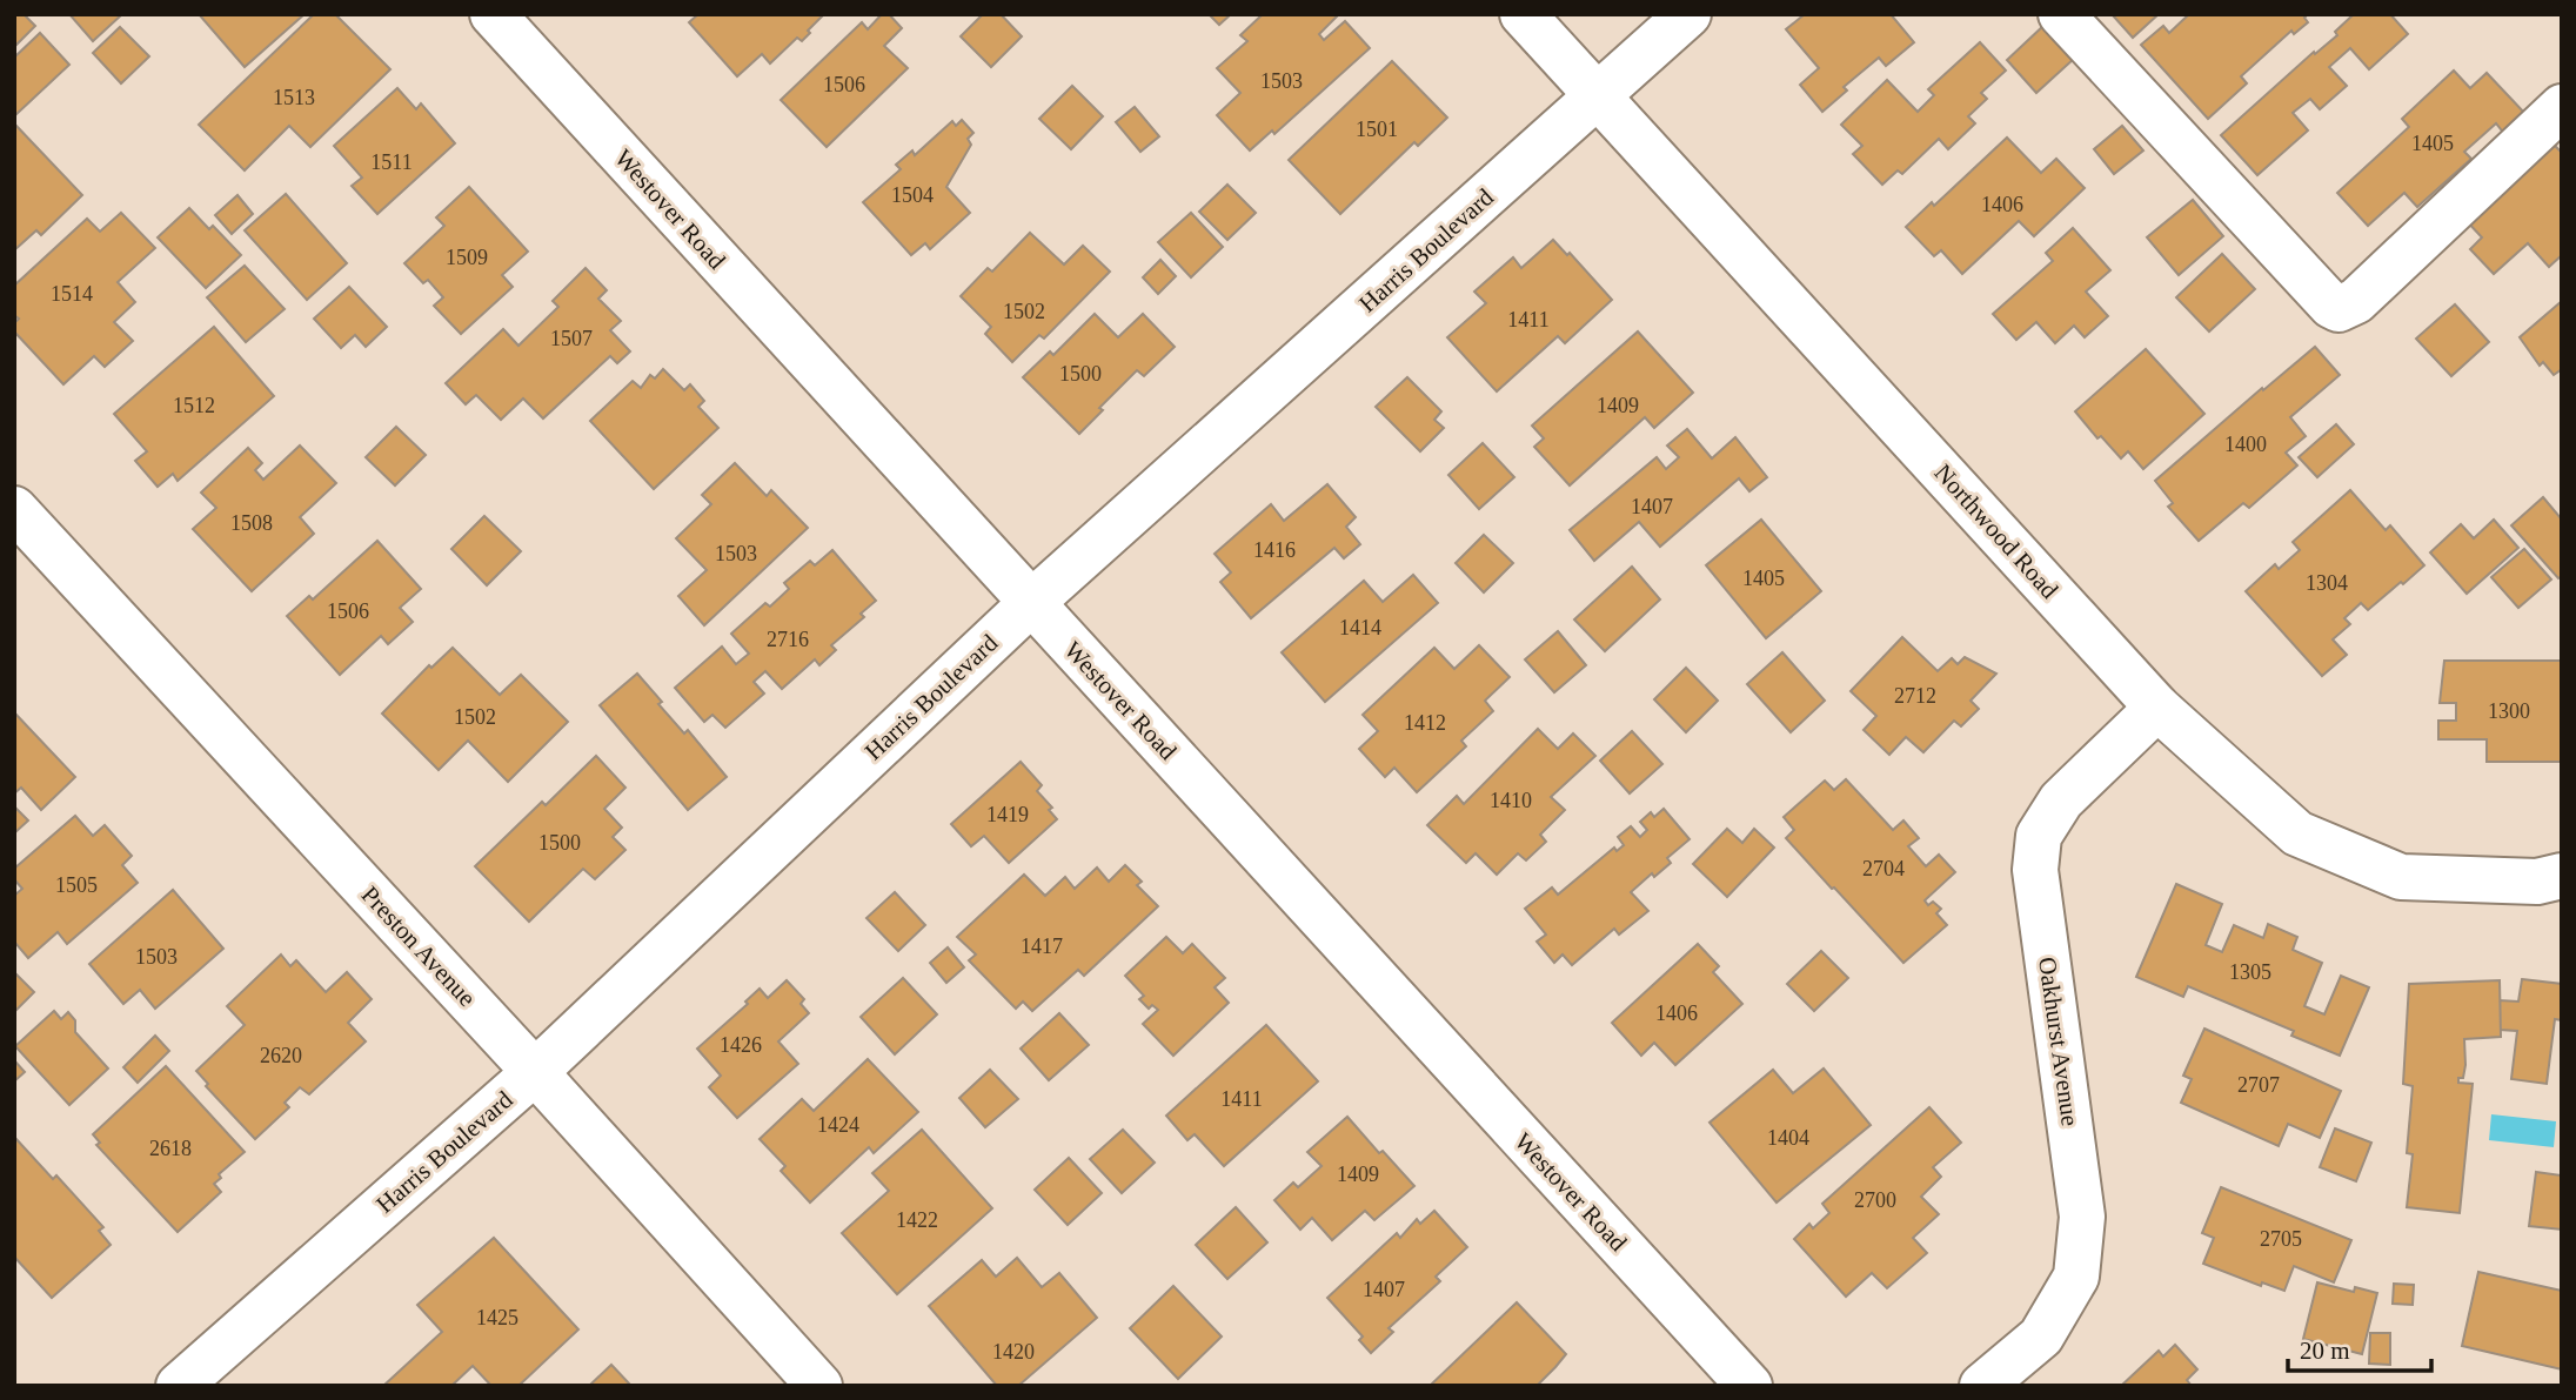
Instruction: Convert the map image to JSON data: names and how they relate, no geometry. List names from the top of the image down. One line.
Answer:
{"streets":{"street":["Westover Road","Harris Boulevard","Northwood Road","Preston Avenue","Oakhurst Avenue"]},"crossings":[["Westover Road","Harris Boulevard"],["Harris Boulevard","Northwood Road"],["Harris Boulevard","Preston Avenue"],["Northwood Road","Oakhurst Avenue"]],"house_numbers":["1503","1506","1513","1501","1405","1511","1504","1406","1509","1514","1502","1411","1507","1500","1512","1409","1400","1407","1508","1416","1503","1405","1304","1506","1414","2716","2712","1300","1502","1412","1410","1419","1500","2704","1505","1417","1503","1305","1406","1426","2620","2707","1411","1424","1404","2618","1409","2700","1422","2705","1407","1425","1420"],"scale_bar":"20 m"}
